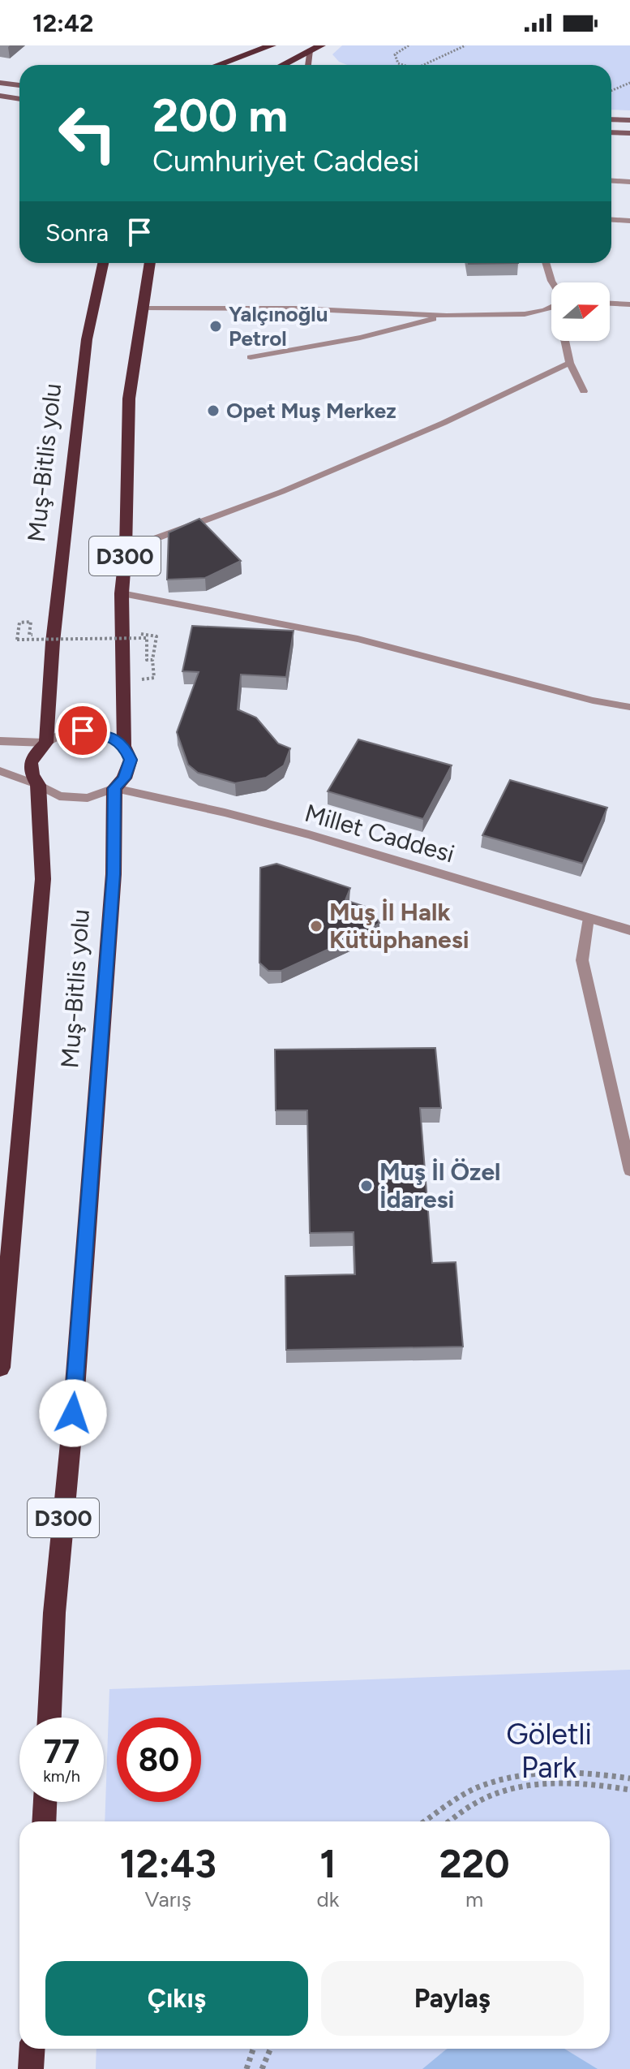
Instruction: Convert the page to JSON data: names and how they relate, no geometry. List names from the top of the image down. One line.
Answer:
{"streets":{"highway":["Muş-Bitlis yolu","D300"],"street":["Millet Caddesi"]},"crossings":[["Muş-Bitlis yolu","Millet Caddesi"]],"parks":["Göletli Park"],"places":["Yalçınoğlu Petrol","Opet Muş Merkez","Muş İl Halk Kütüphanesi","Muş İl Özel İdaresi"],"north":"right","page":{"status":"12:42","turn":["200 m","Cumhuriyet Caddesi"],"then":"Sonra","speed":"77 km/h","limit":"80","eta":["12:43","Varış","1","dk","220","m"],"buttons":["Çıkış","Paylaş"]}}
